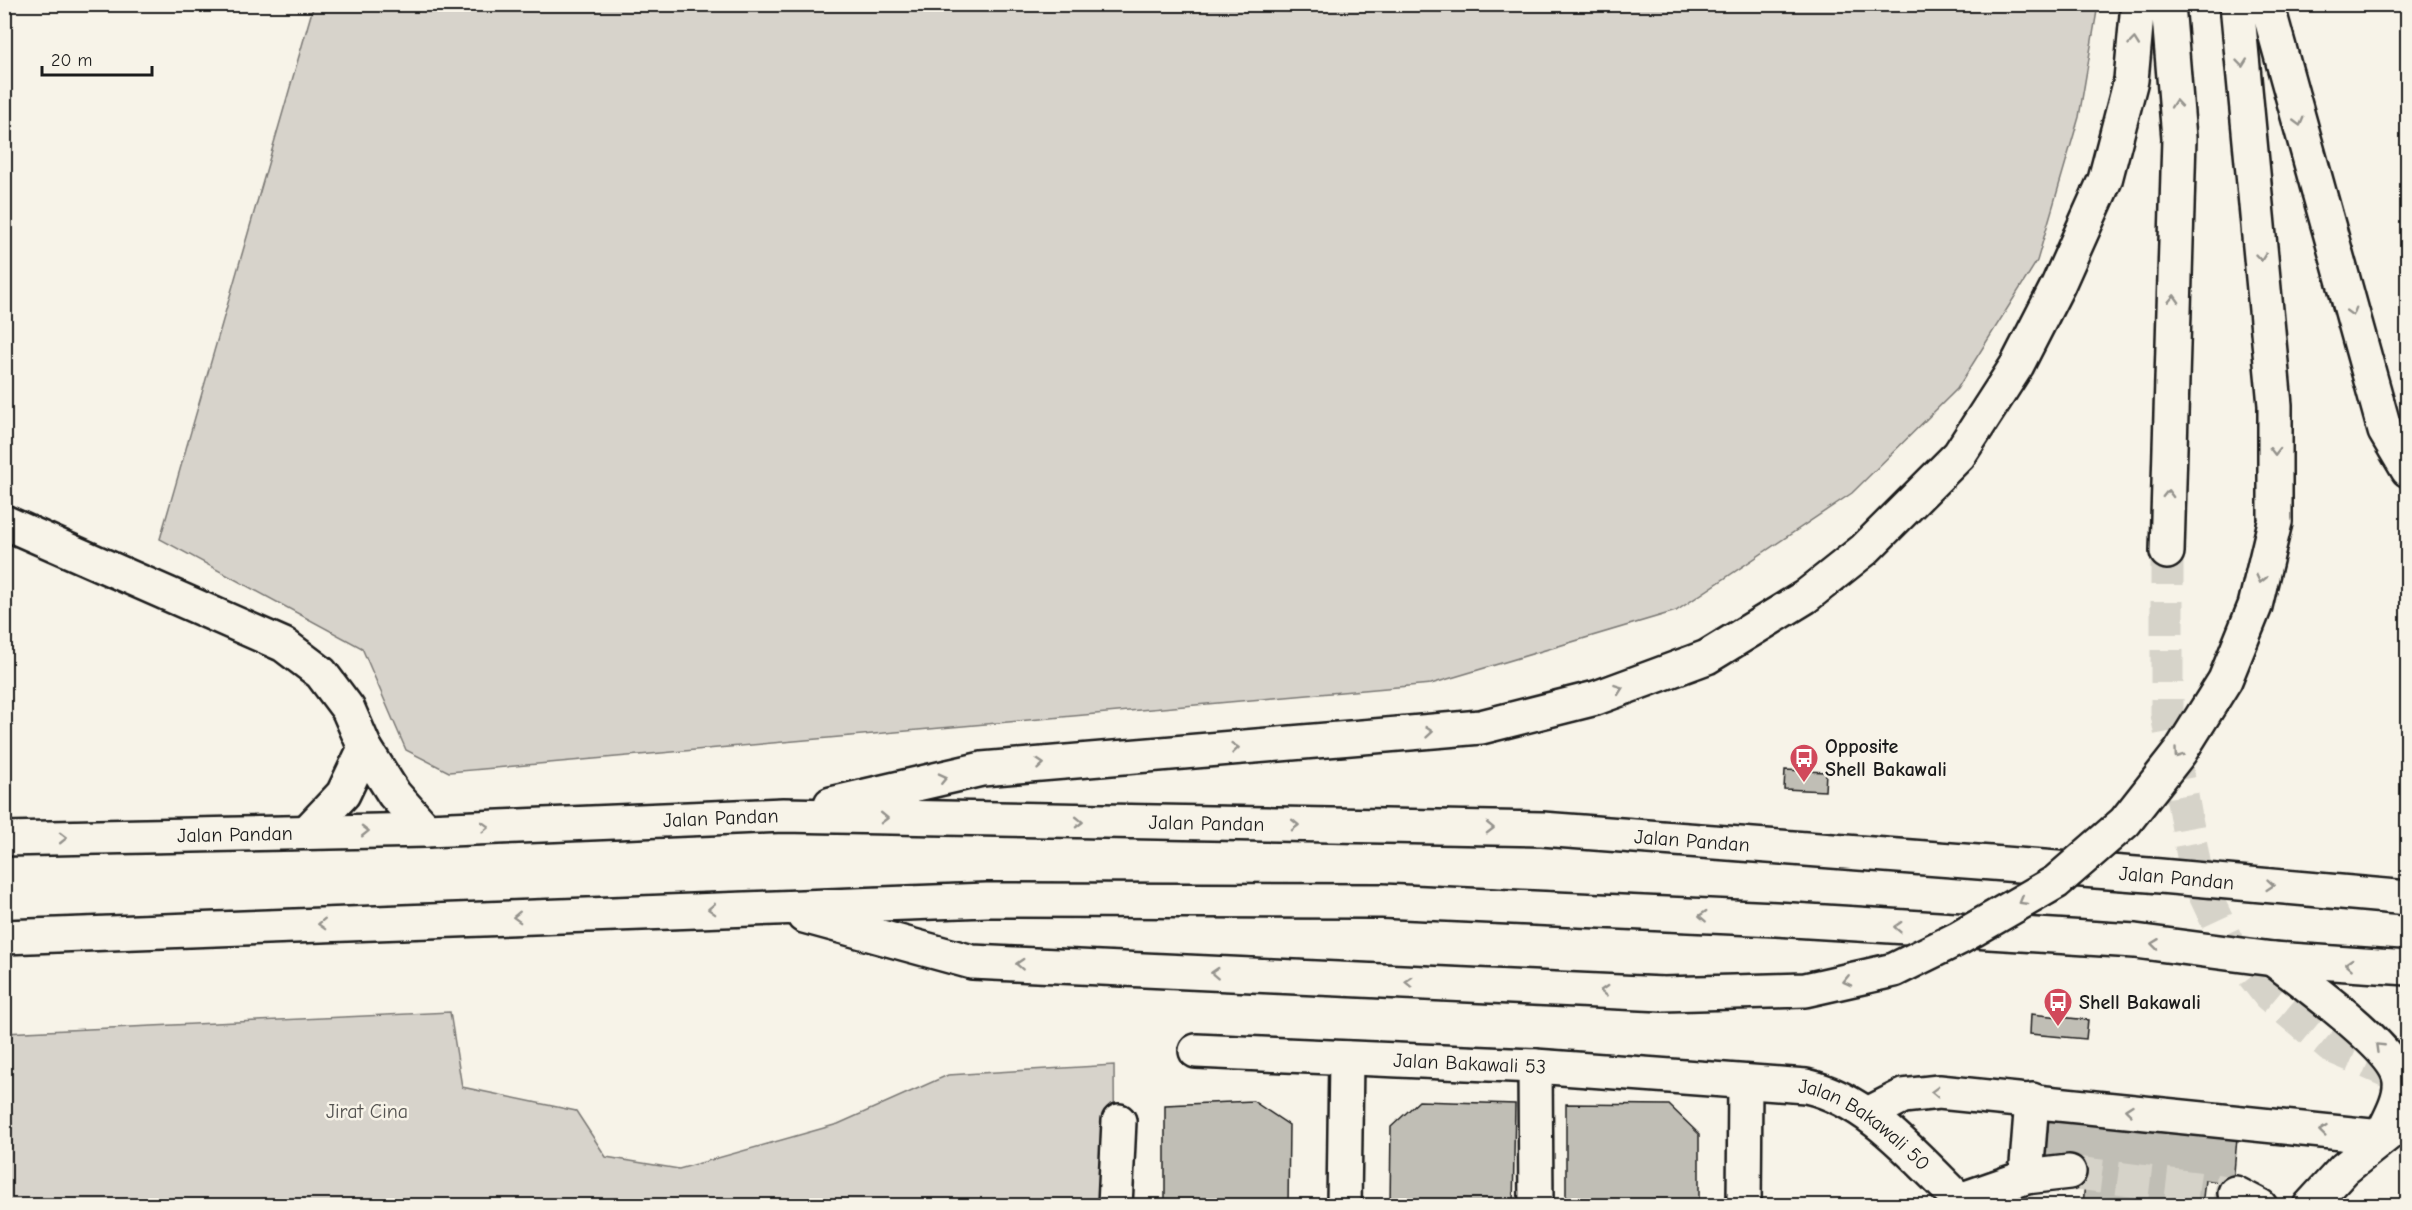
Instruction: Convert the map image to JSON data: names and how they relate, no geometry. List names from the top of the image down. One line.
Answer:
{"streets":{"main road":["Jalan Pandan","Jalan Bakawali 53","Jalan Bakawali 50"]},"crossings":[["Jalan Bakawali 53","Jalan Bakawali 50"]],"parks":["Jirat Cina"],"places":{"bus stop":["Opposite Shell Bakawali","Shell Bakawali"]},"scale_bar":"20 m"}
